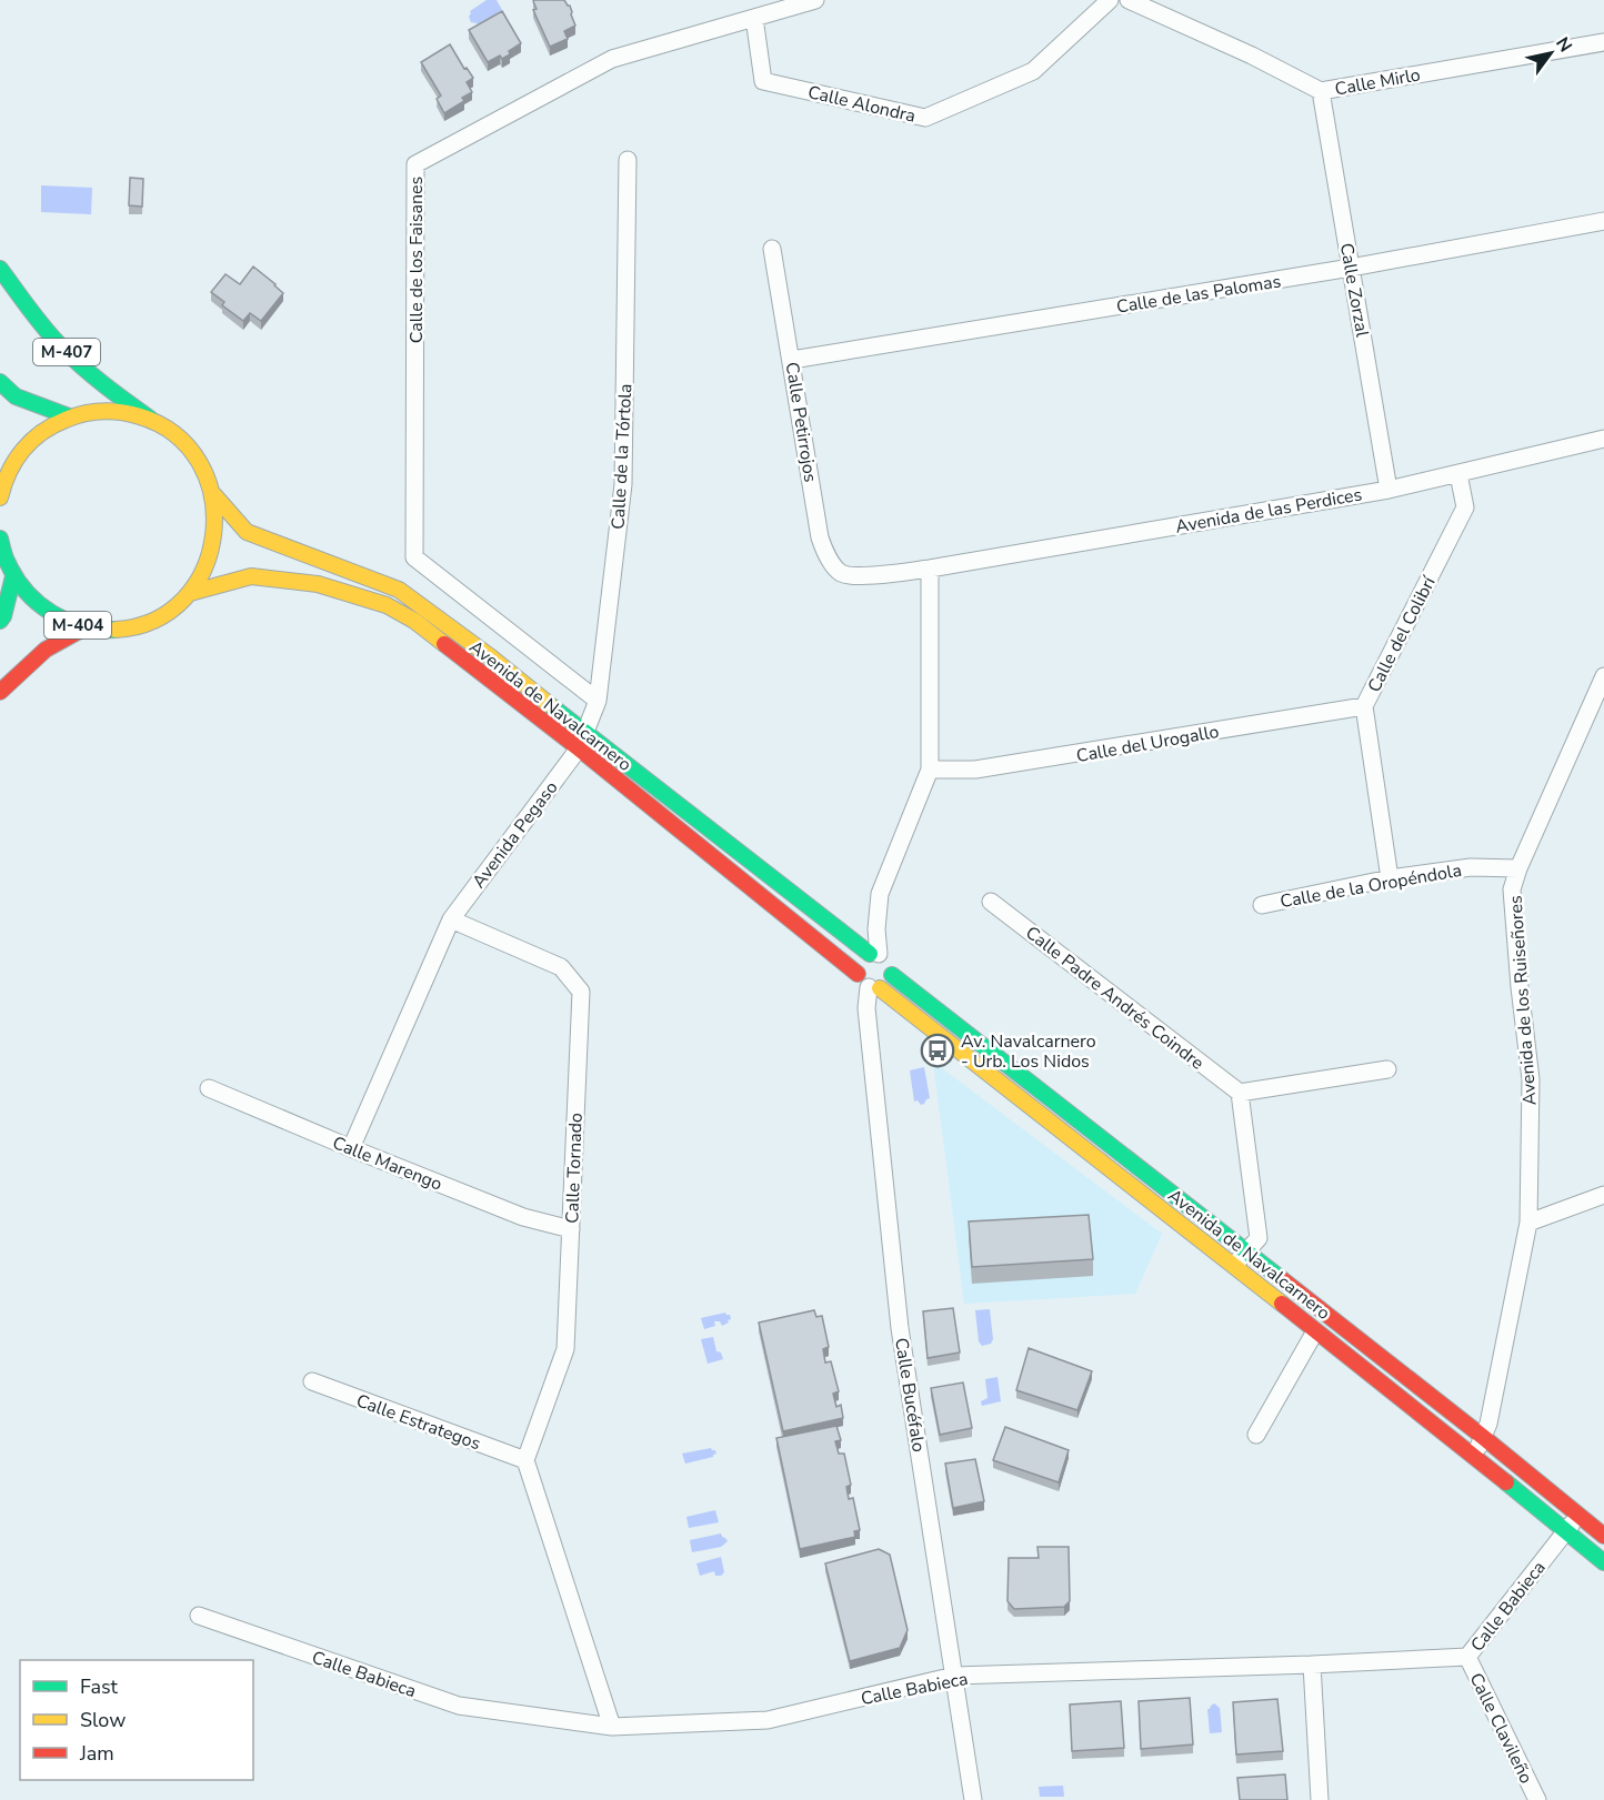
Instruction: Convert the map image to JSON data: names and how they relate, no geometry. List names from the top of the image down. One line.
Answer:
{"streets":{"main road":["M-407","M-404","Avenida de Navalcarnero"],"street":["Calle Mirlo","Calle Alondra","Calle de los Faisanes","Calle Zorzal","Calle de las Palomas","Calle Petirrojos","Calle de la Tórtola","Avenida de las Perdices","Calle del Colibrí","Calle del Urogallo","Avenida Pegaso","Calle de la Oropéndola","Calle Padre Andrés Coindre","Avenida de los Ruiseñores","Calle Marengo","Calle Tornado","Calle Bucéfalo","Calle Estrategos","Calle Babieca","Calle Clavileño"]},"crossings":[["Calle Mirlo","Calle Zorzal"],["Calle Alondra","Calle de los Faisanes"],["Calle de los Faisanes","Calle de la Tórtola"],["Calle Zorzal","Calle de las Palomas"],["Calle Zorzal","Avenida de las Perdices"],["Calle de las Palomas","Calle Petirrojos"],["M-407","M-404"],["Calle Petirrojos","Avenida de las Perdices"],["Calle de la Tórtola","Avenida de Navalcarnero"],["Calle de la Tórtola","Avenida Pegaso"],["Avenida de las Perdices","Calle del Colibrí"],["M-404","Avenida de Navalcarnero"],["Calle del Colibrí","Calle del Urogallo"],["Calle del Colibrí","Calle de la Oropéndola"],["Avenida de Navalcarnero","Avenida Pegaso"],["Avenida de Navalcarnero","Avenida de los Ruiseñores"],["Avenida de Navalcarnero","Calle Bucéfalo"],["Avenida de Navalcarnero","Calle Babieca"],["Avenida Pegaso","Calle Tornado"],["Calle de la Oropéndola","Avenida de los Ruiseñores"],["Calle Marengo","Calle Tornado"],["Calle Tornado","Calle Estrategos"],["Calle Bucéfalo","Calle Babieca"],["Calle Babieca","Calle Clavileño"]],"places":{"bus stop":["Av. Navalcarnero - Urb. Los Nidos"]},"legend":["Fast","Slow","Jam"],"north":"top right"}
